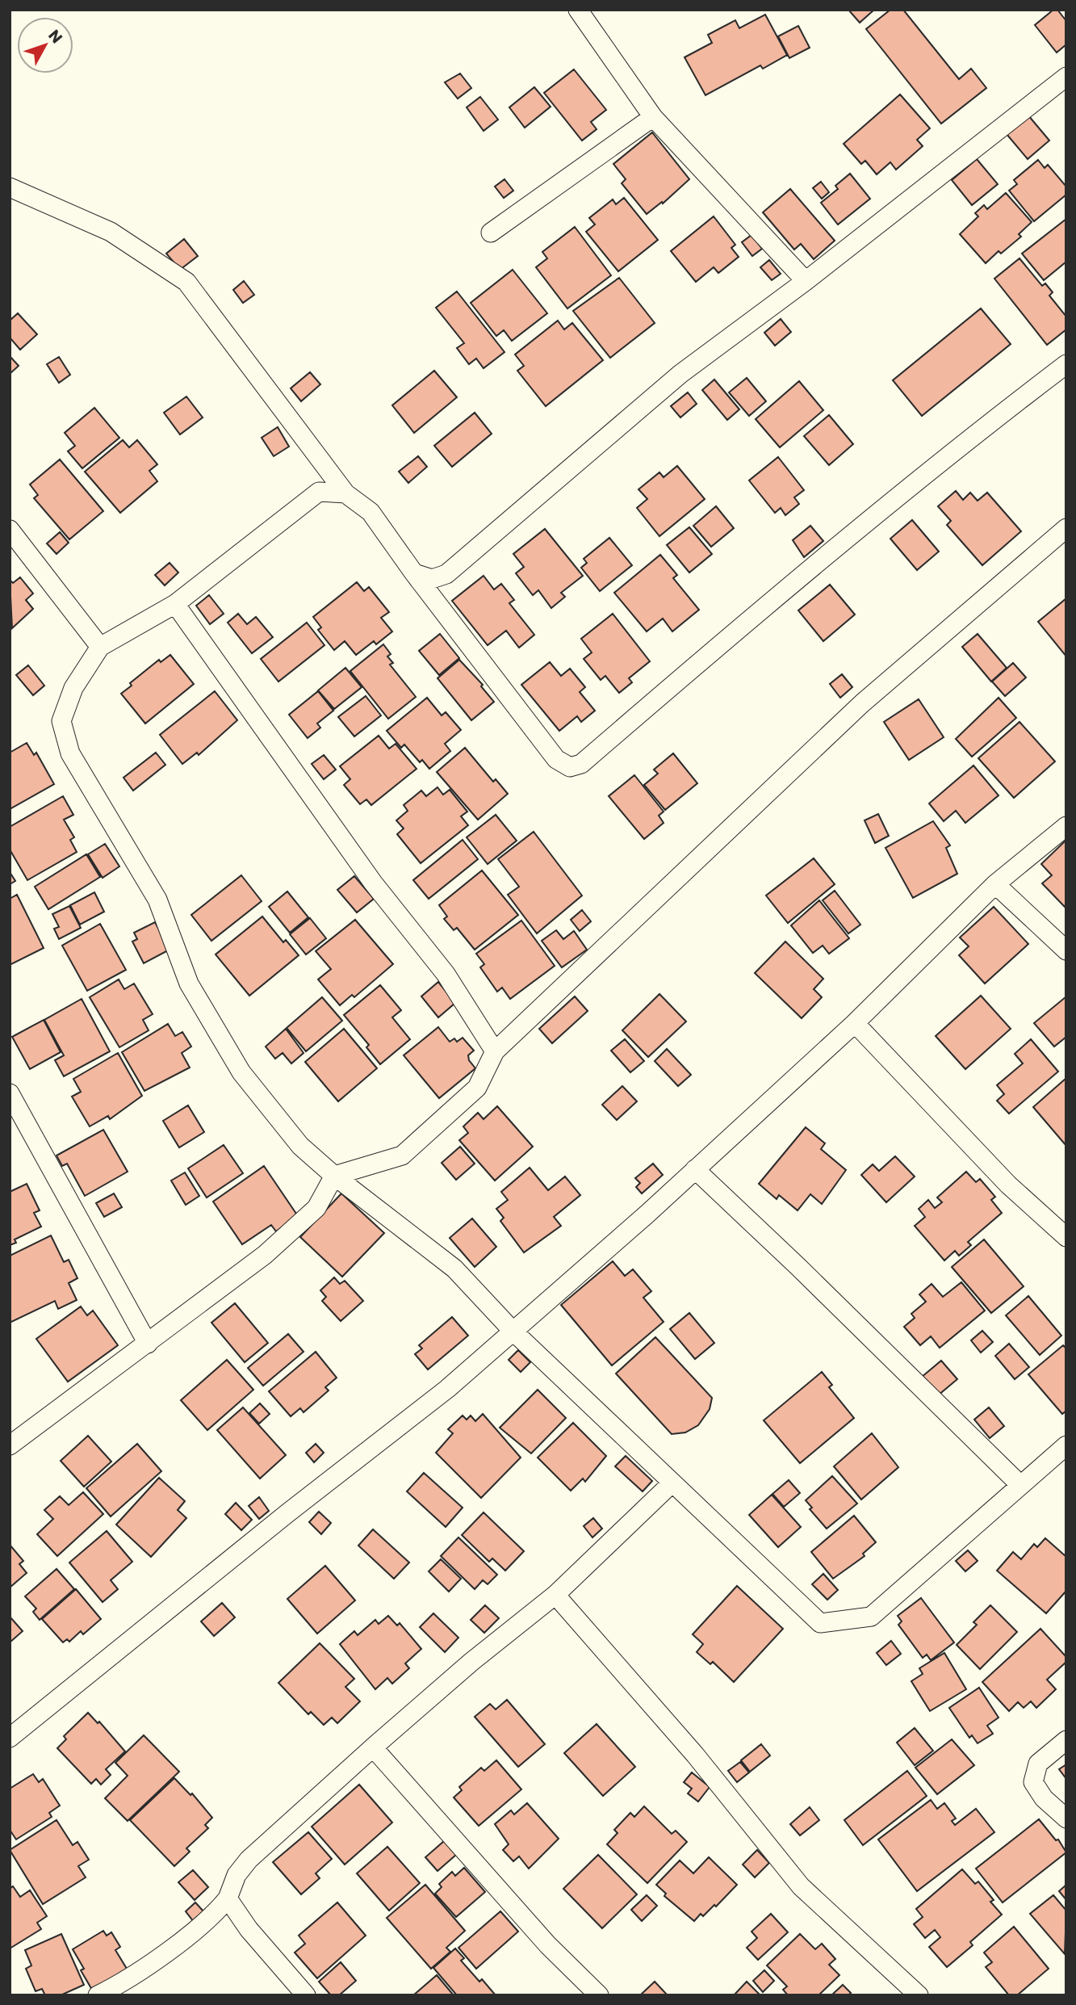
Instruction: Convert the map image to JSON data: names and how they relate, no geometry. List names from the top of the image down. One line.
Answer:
{"north":"top right"}
